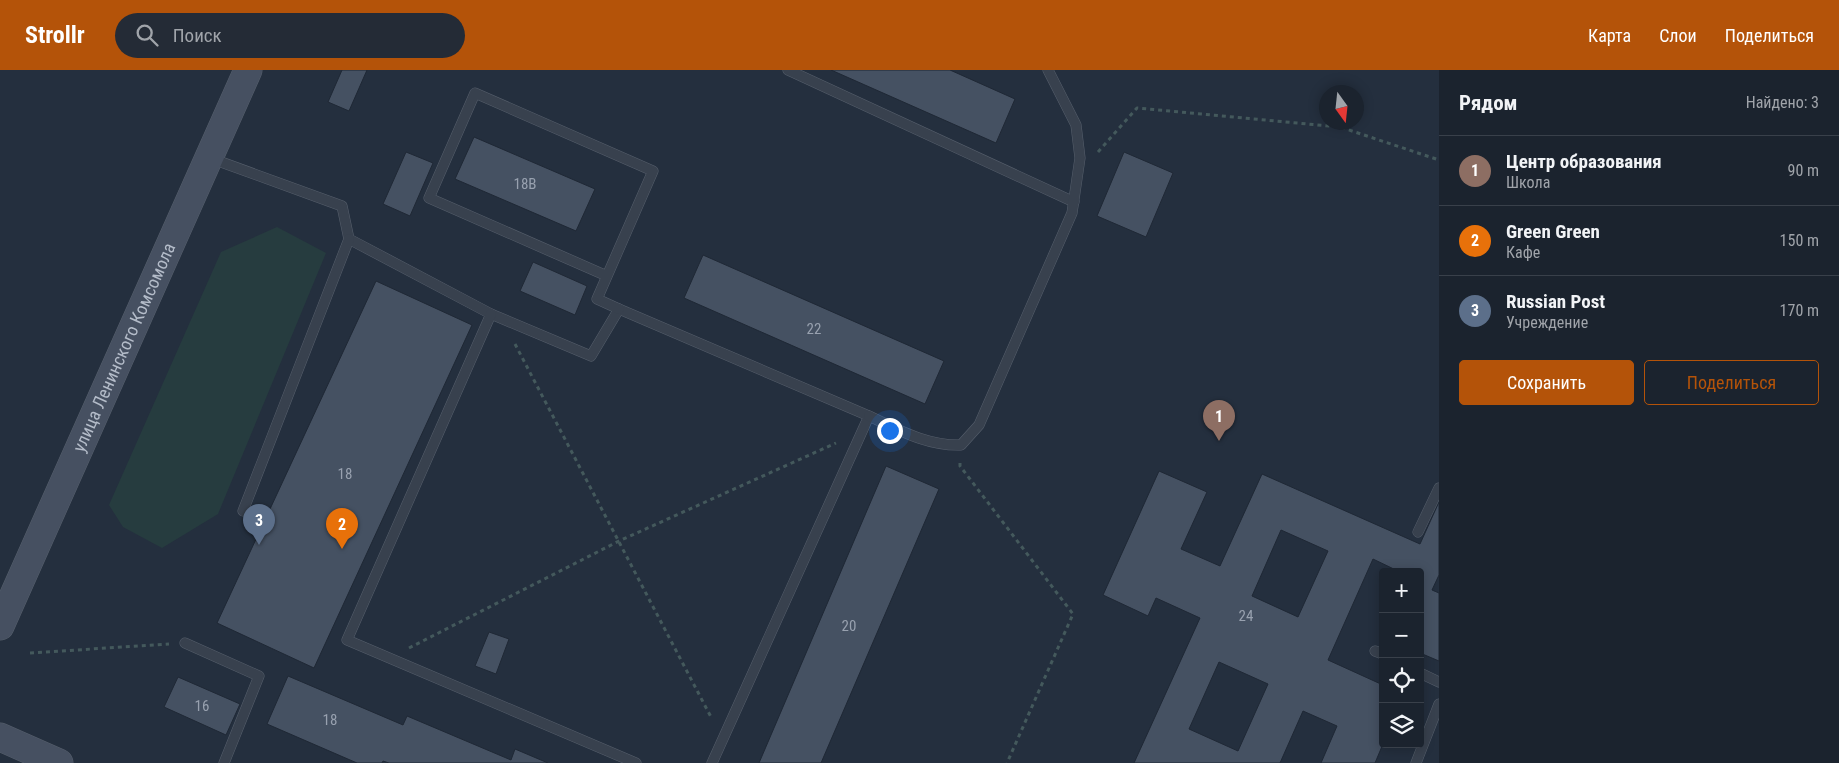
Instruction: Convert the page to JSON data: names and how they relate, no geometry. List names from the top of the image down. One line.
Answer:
{"streets":{"main road":["улица Ленинского Комсомола"]},"house_numbers":["18В","22","18","24","20","16","18"],"north":"bottom","page":{"header":"Strollr","search":"Поиск","nav":["Карта","Слои","Поделиться"],"heading":["Рядом","Найдено: 3"],"list":[{"mark":"1","name":"Центр образования","note":"Школа","value":"90 m"},{"mark":"2","name":"Green Green","note":"Кафе","value":"150 m"},{"mark":"3","name":"Russian Post","note":"Учреждение","value":"170 m"}],"buttons":["Сохранить","Поделиться"],"pins":["1","3","2"],"map_buttons":["+","−"]}}
